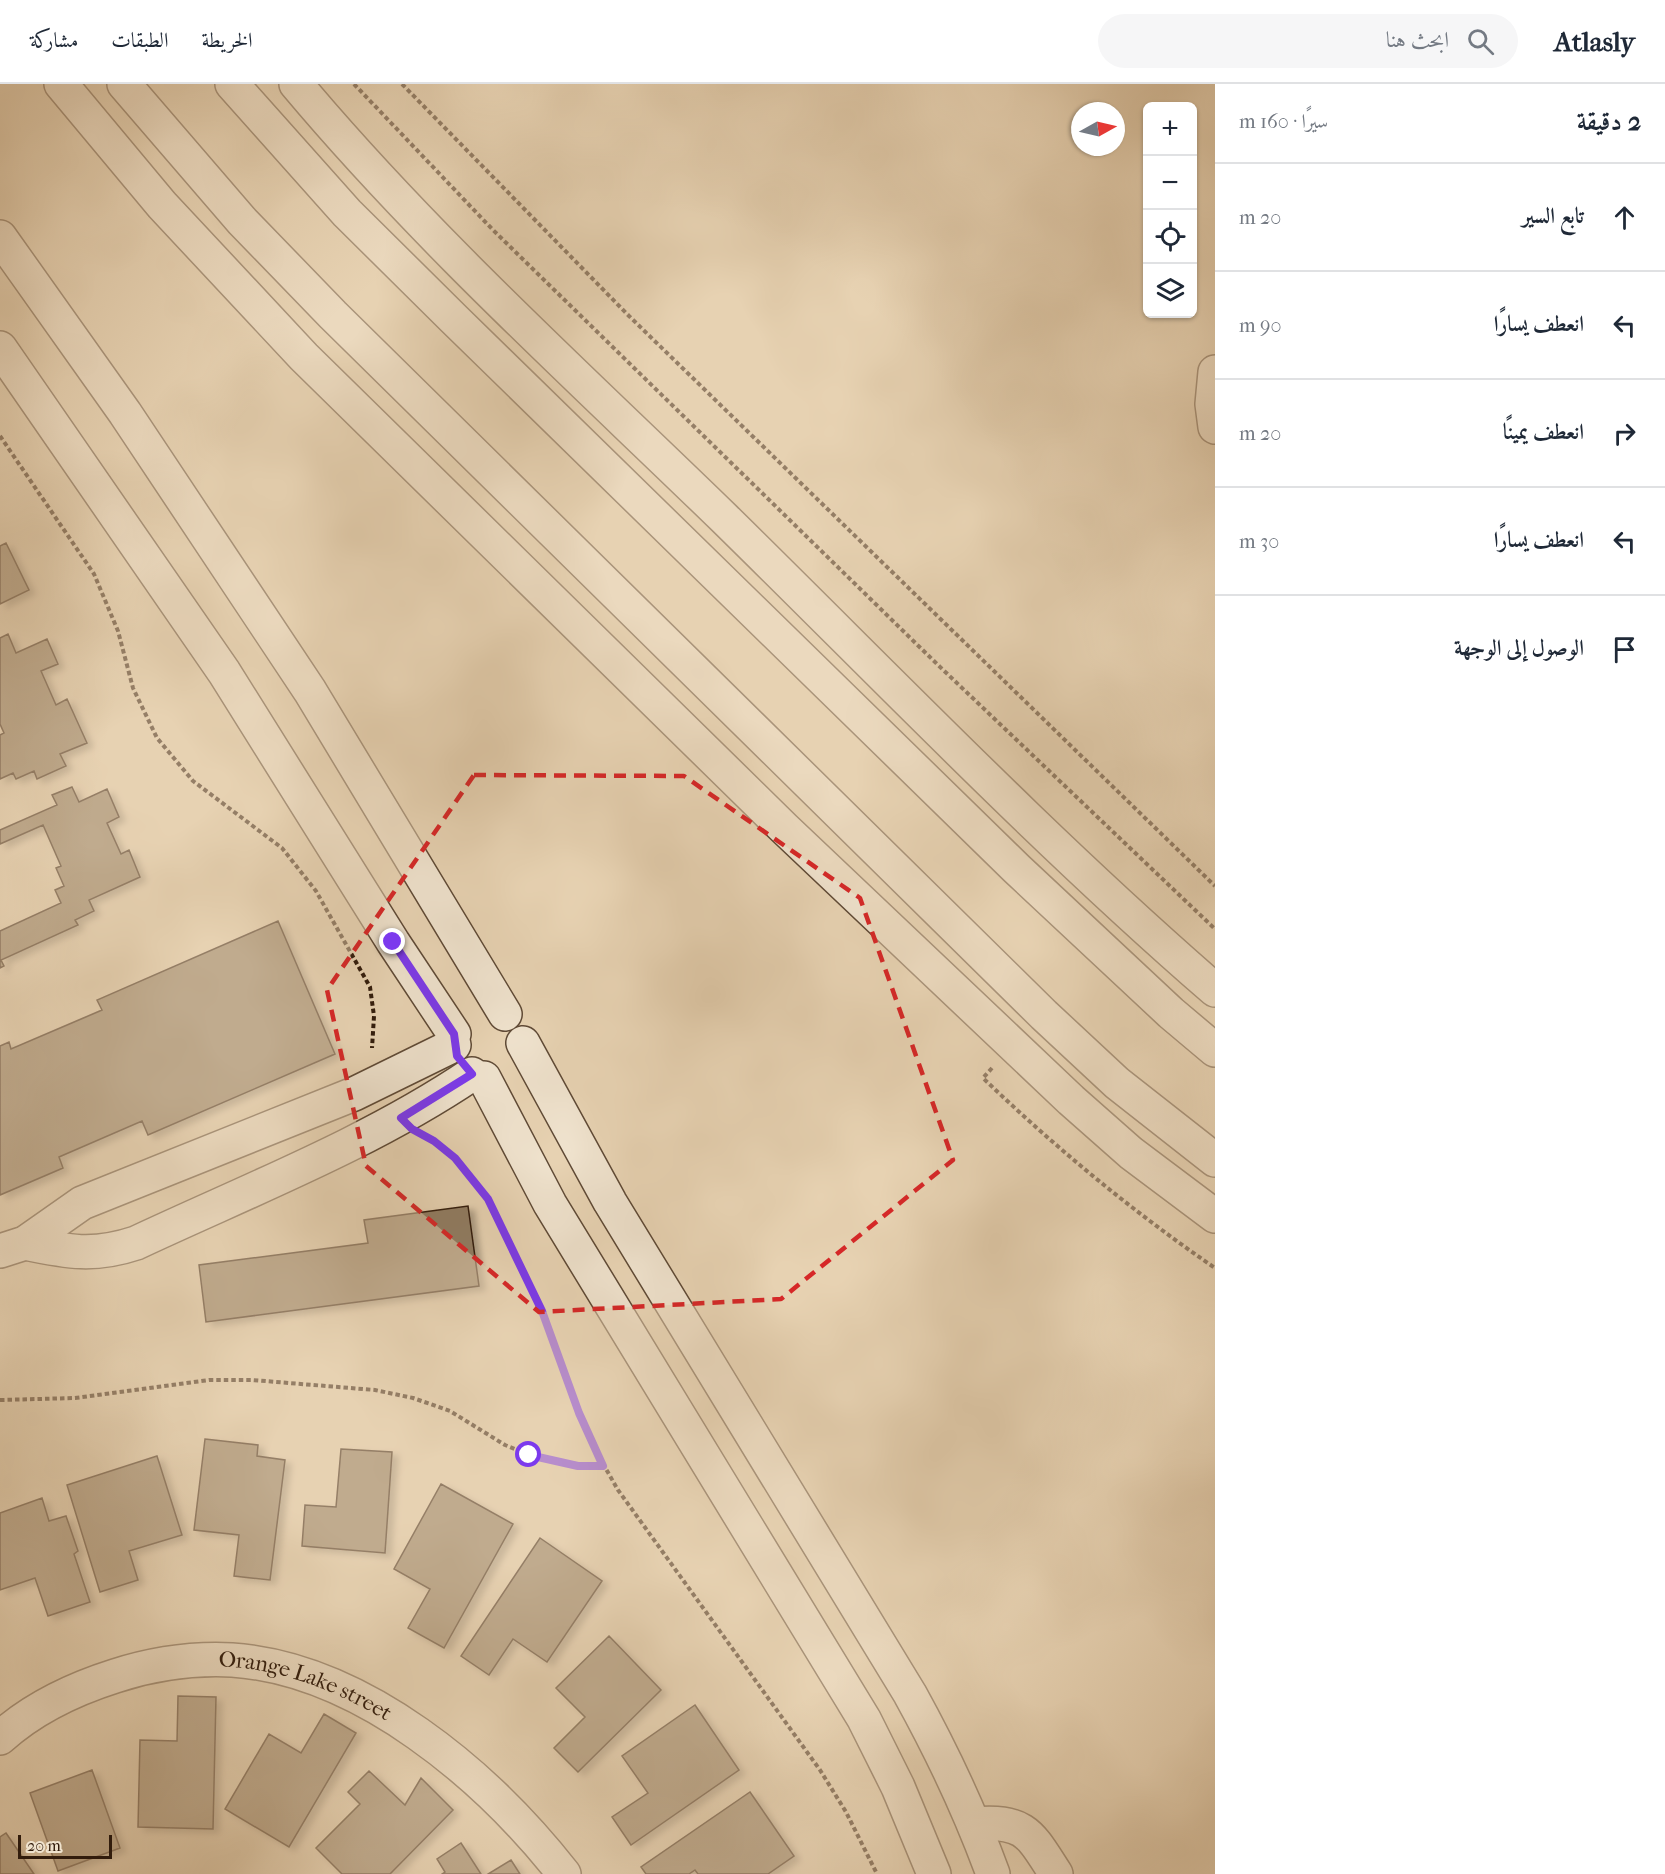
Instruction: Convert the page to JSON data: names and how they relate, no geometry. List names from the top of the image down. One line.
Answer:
{"streets":{"street":["Orange Lake street"]},"scale_bar":"20 m","north":"right","page":{"header":"Atlasly","search":"ابحث هنا","nav":["الخريطة","الطبقات","مشاركة"],"heading":["2 دقيقة","سيرًا · 160 m"],"map_buttons":["+","−"],"list":[["تابع السير","20 m"],["انعطف يسارًا","90 m"],["انعطف يمينًا","20 m"],["انعطف يسارًا","30 m"],"الوصول إلى الوجهة"],"scale":"20 m"}}
